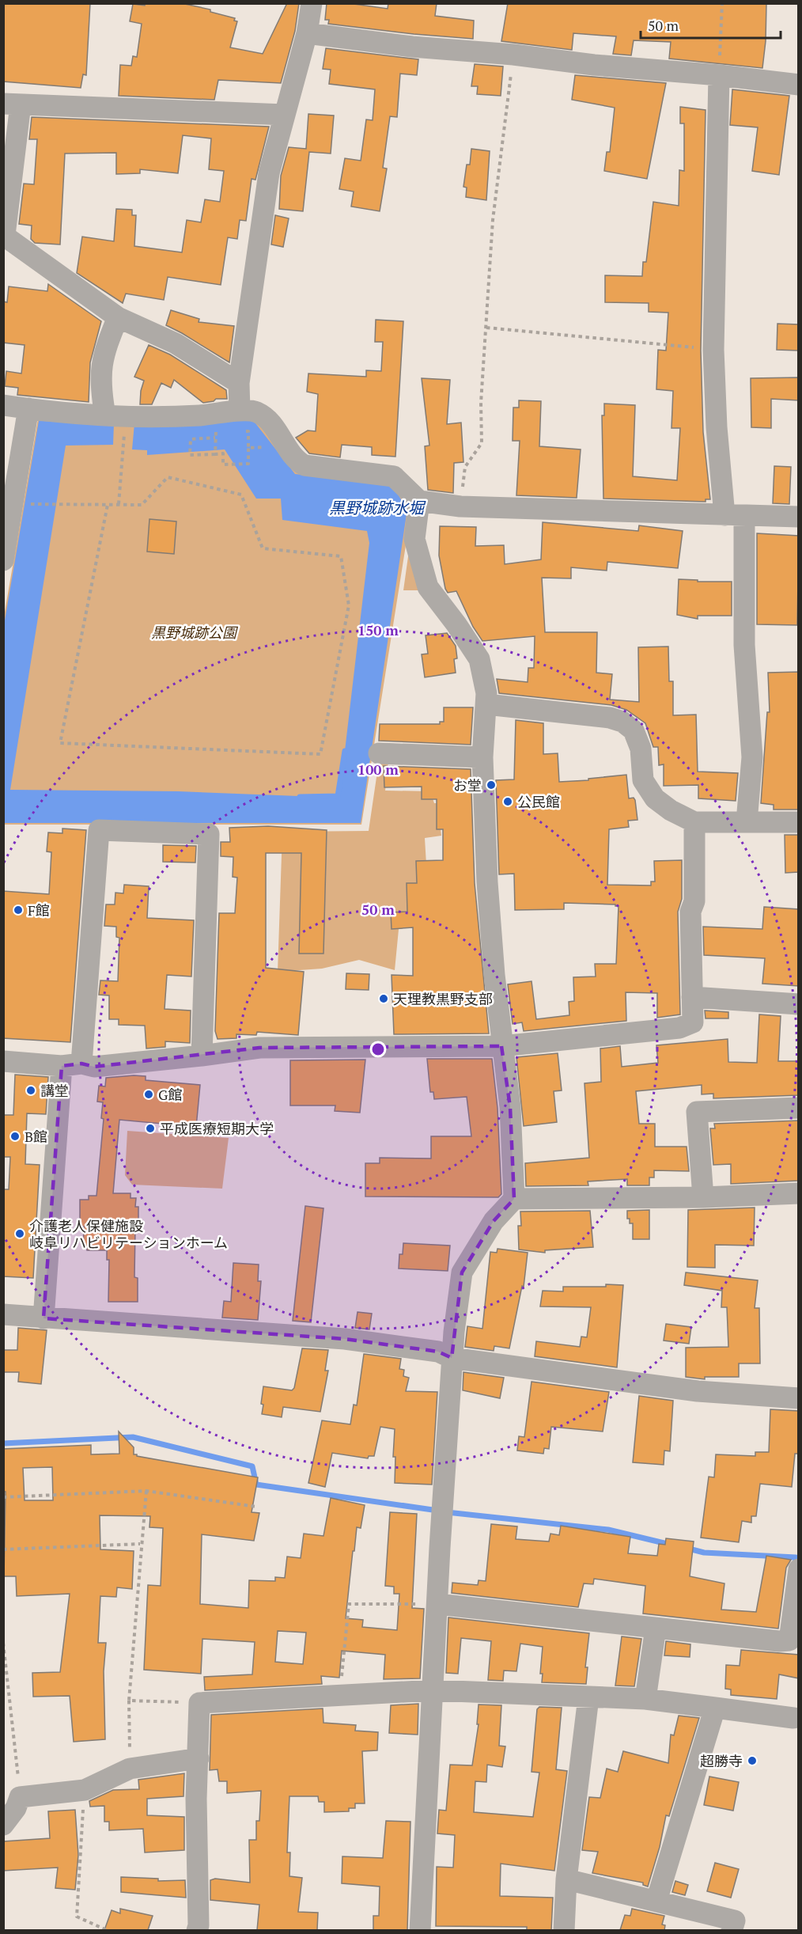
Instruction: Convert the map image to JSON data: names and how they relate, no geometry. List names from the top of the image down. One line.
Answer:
{"water":["黒野城跡水堀"],"parks":["黒野城跡公園"],"places":["お堂","公民館","F館","天理教黒野支部","講堂","G館","平成医療短期大学","B館","介護老人保健施設 岐阜リハビリテーションホーム","超勝寺"],"scale_bar":"50 m","rings":["150 m","100 m","50 m"]}
